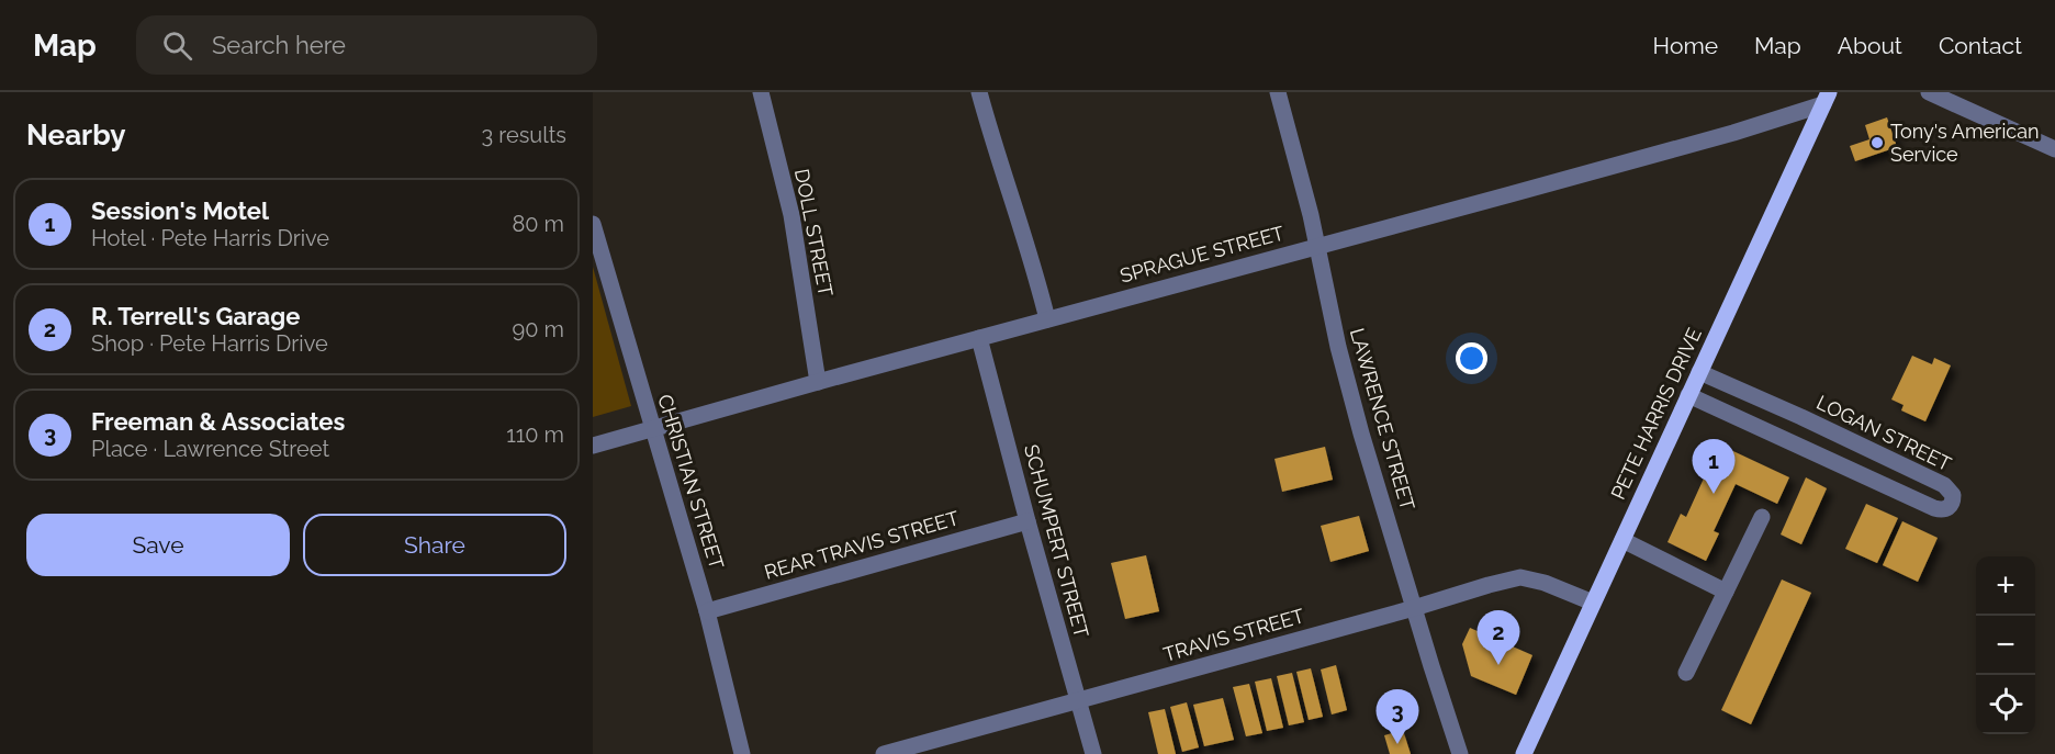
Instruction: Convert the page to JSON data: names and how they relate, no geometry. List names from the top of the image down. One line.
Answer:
{"streets":{"main road":["PETE HARRIS DRIVE"],"street":["DOLL STREET","SPRAGUE STREET","LAWRENCE STREET","LOGAN STREET","CHRISTIAN STREET","SCHUMPERT STREET","REAR TRAVIS STREET","TRAVIS STREET"]},"crossings":[["DOLL STREET","SPRAGUE STREET"],["SPRAGUE STREET","PETE HARRIS DRIVE"],["SPRAGUE STREET","LAWRENCE STREET"],["SPRAGUE STREET","CHRISTIAN STREET"],["SPRAGUE STREET","SCHUMPERT STREET"],["PETE HARRIS DRIVE","LOGAN STREET"],["PETE HARRIS DRIVE","TRAVIS STREET"],["LAWRENCE STREET","TRAVIS STREET"],["CHRISTIAN STREET","REAR TRAVIS STREET"],["SCHUMPERT STREET","REAR TRAVIS STREET"],["SCHUMPERT STREET","TRAVIS STREET"]],"places":["Tony's American Service"],"page":{"header":"Map","search":"Search here","nav":["Home","Map","About","Contact"],"heading":["Nearby","3 results"],"list":[{"mark":"1","name":"Session's Motel","note":"Hotel · Pete Harris Drive","value":"80 m"},{"mark":"2","name":"R. Terrell's Garage","note":"Shop · Pete Harris Drive","value":"90 m"},{"mark":"3","name":"Freeman & Associates","note":"Place · Lawrence Street","value":"110 m"}],"pins":["1","2","3"],"buttons":["Save","Share"],"map_buttons":["+","−"]}}
